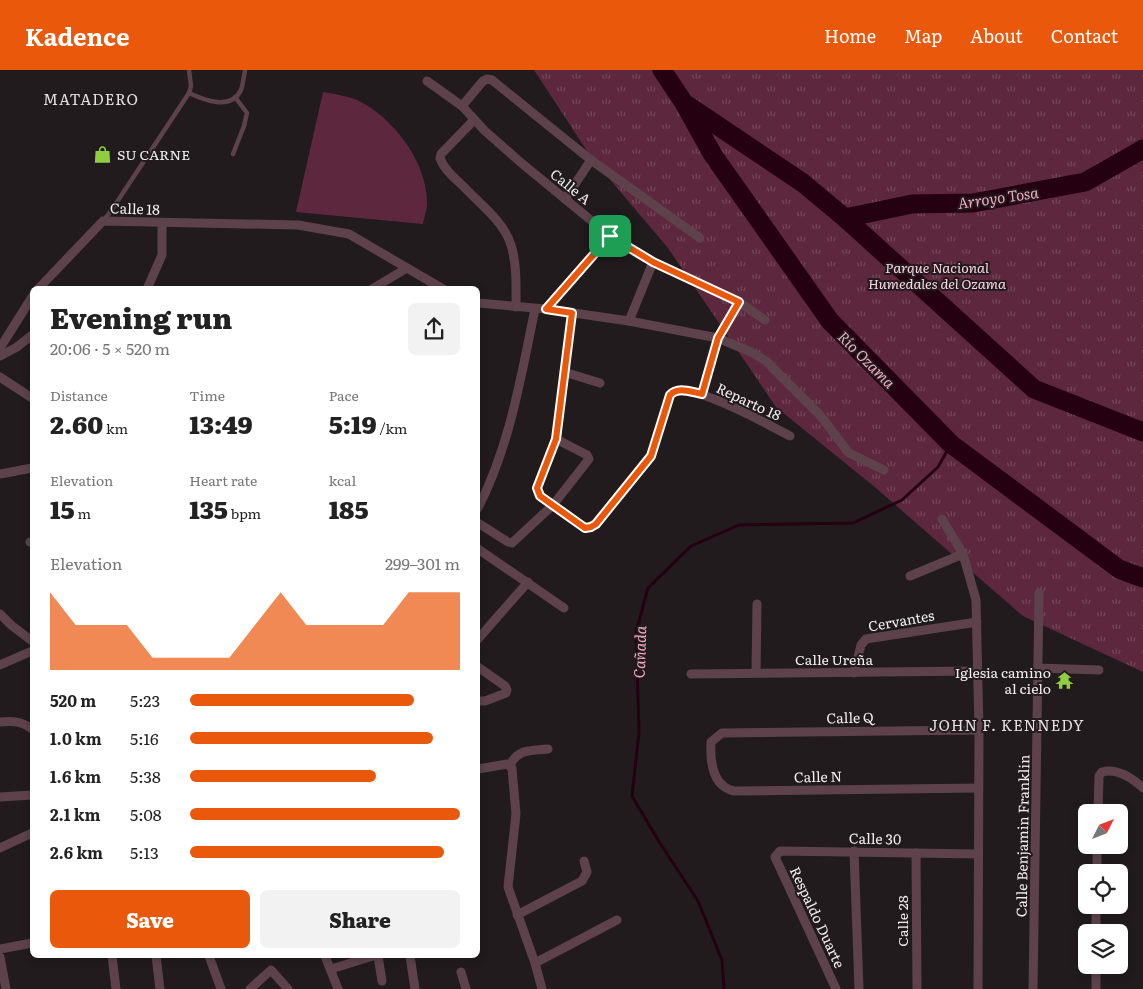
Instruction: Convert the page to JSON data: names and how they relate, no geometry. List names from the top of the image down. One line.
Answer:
{"streets":{"street":["Calle A","Calle 18","Reparto 18","Cervantes","Calle Ureña","Calle Q","Calle N","Calle Benjamin Franklin","Calle 30","Respaldo Duarte","Calle 28"]},"crossings":[["Cervantes","Calle Ureña"],["Calle Q","Calle N"],["Calle 30","Respaldo Duarte"],["Calle 30","Calle 28"]],"districts":["MATADERO","JOHN F. KENNEDY"],"water":["Arroyo Tosa","Río Ozama","Cañada"],"parks":["Parque Nacional Humedales del Ozama"],"places":{"shop":["SU CARNE"],"temple":["Iglesia camino al cielo"]},"north":"top right","page":{"header":"Kadence","nav":["Home","Map","About","Contact"],"heading":["Evening run","20:06 · 5 × 520 m"],"stats":[["Distance","2.60 km"],["Time","13:49"],["Pace","5:19 /km"],["Elevation","15 m"],["Heart rate","135 bpm"],["kcal","185"]],"chart":["Elevation","299–301 m"],"list":[{"name":"520 m","note":"5:23"},{"name":"1.0 km","note":"5:16"},{"name":"1.6 km","note":"5:38"},{"name":"2.1 km","note":"5:08"},{"name":"2.6 km","note":"5:13"}],"buttons":["Save","Share"]}}
